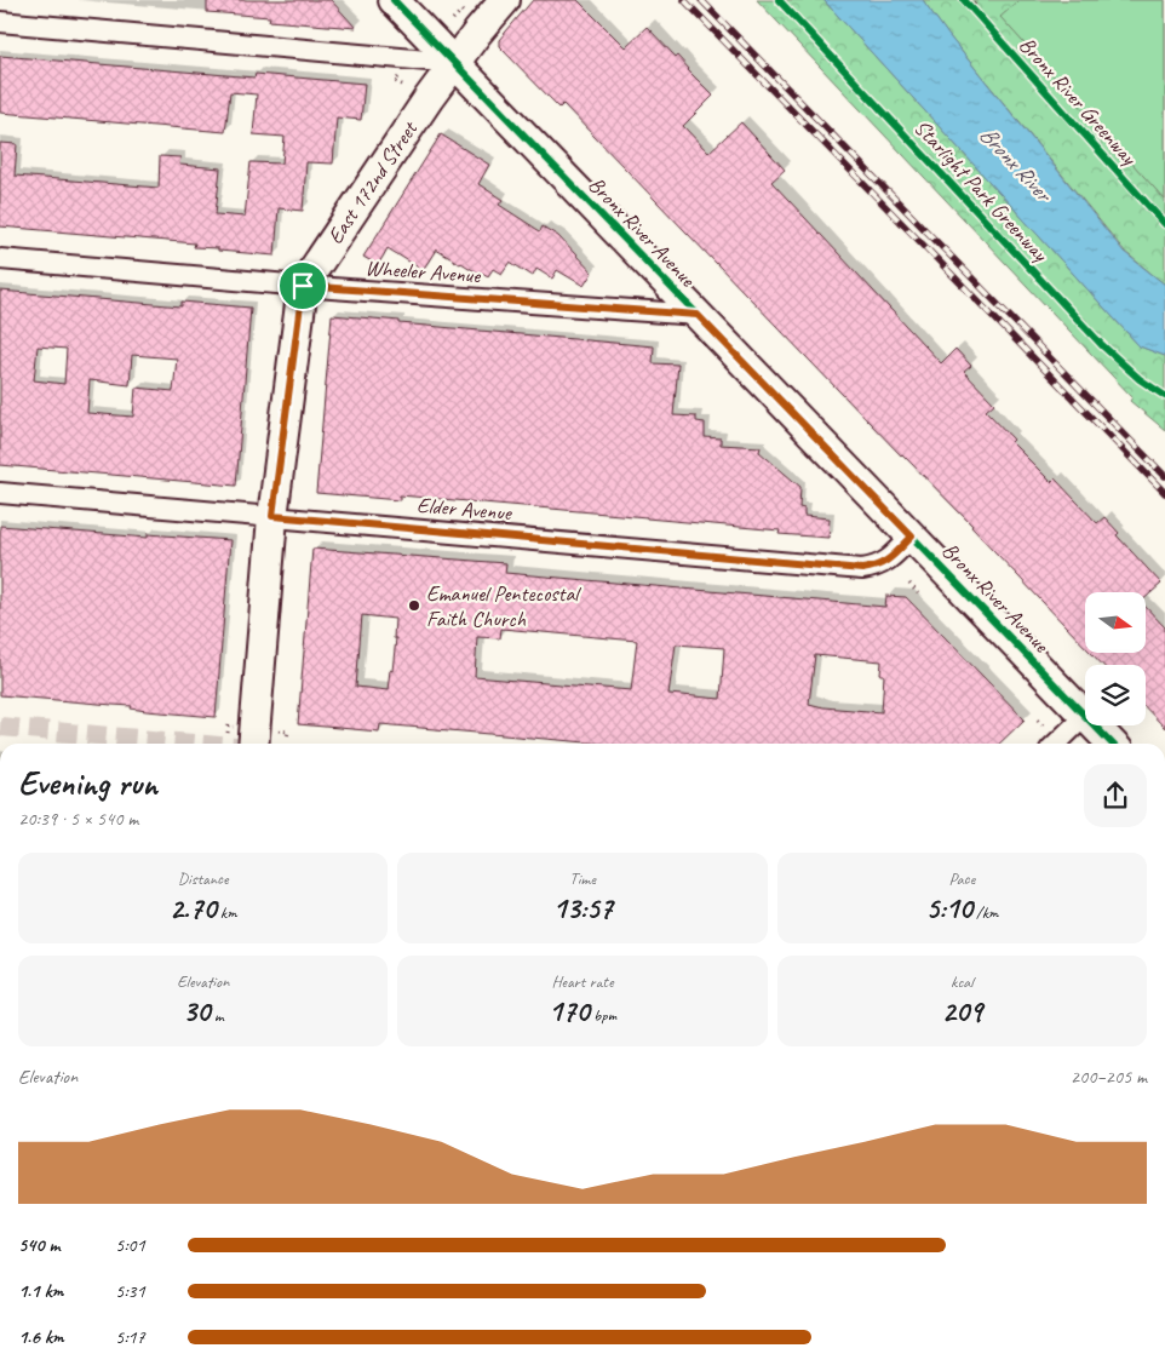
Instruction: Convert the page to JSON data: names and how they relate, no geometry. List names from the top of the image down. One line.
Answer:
{"streets":{"main road":["East 172nd Street","Bronx River Avenue"],"street":["Wheeler Avenue","Elder Avenue"],"cycle path":["Bronx River Greenway","Starlight Park Greenway"]},"crossings":[["East 172nd Street","Bronx River Avenue"],["East 172nd Street","Wheeler Avenue"],["East 172nd Street","Elder Avenue"],["Bronx River Avenue","Wheeler Avenue"],["Bronx River Avenue","Elder Avenue"]],"water":["Bronx River"],"places":["Emanuel Pentecostal Faith Church"],"north":"right","page":{"heading":["Evening run","20:39 · 5 × 540 m"],"stats":[["Distance","2.70 km"],["Time","13:57"],["Pace","5:10 /km"],["Elevation","30 m"],["Heart rate","170 bpm"],["kcal","209"]],"chart":["Elevation","200–205 m"],"list":[{"name":"540 m","note":"5:01"},{"name":"1.1 km","note":"5:31"},{"name":"1.6 km","note":"5:17"}]}}
